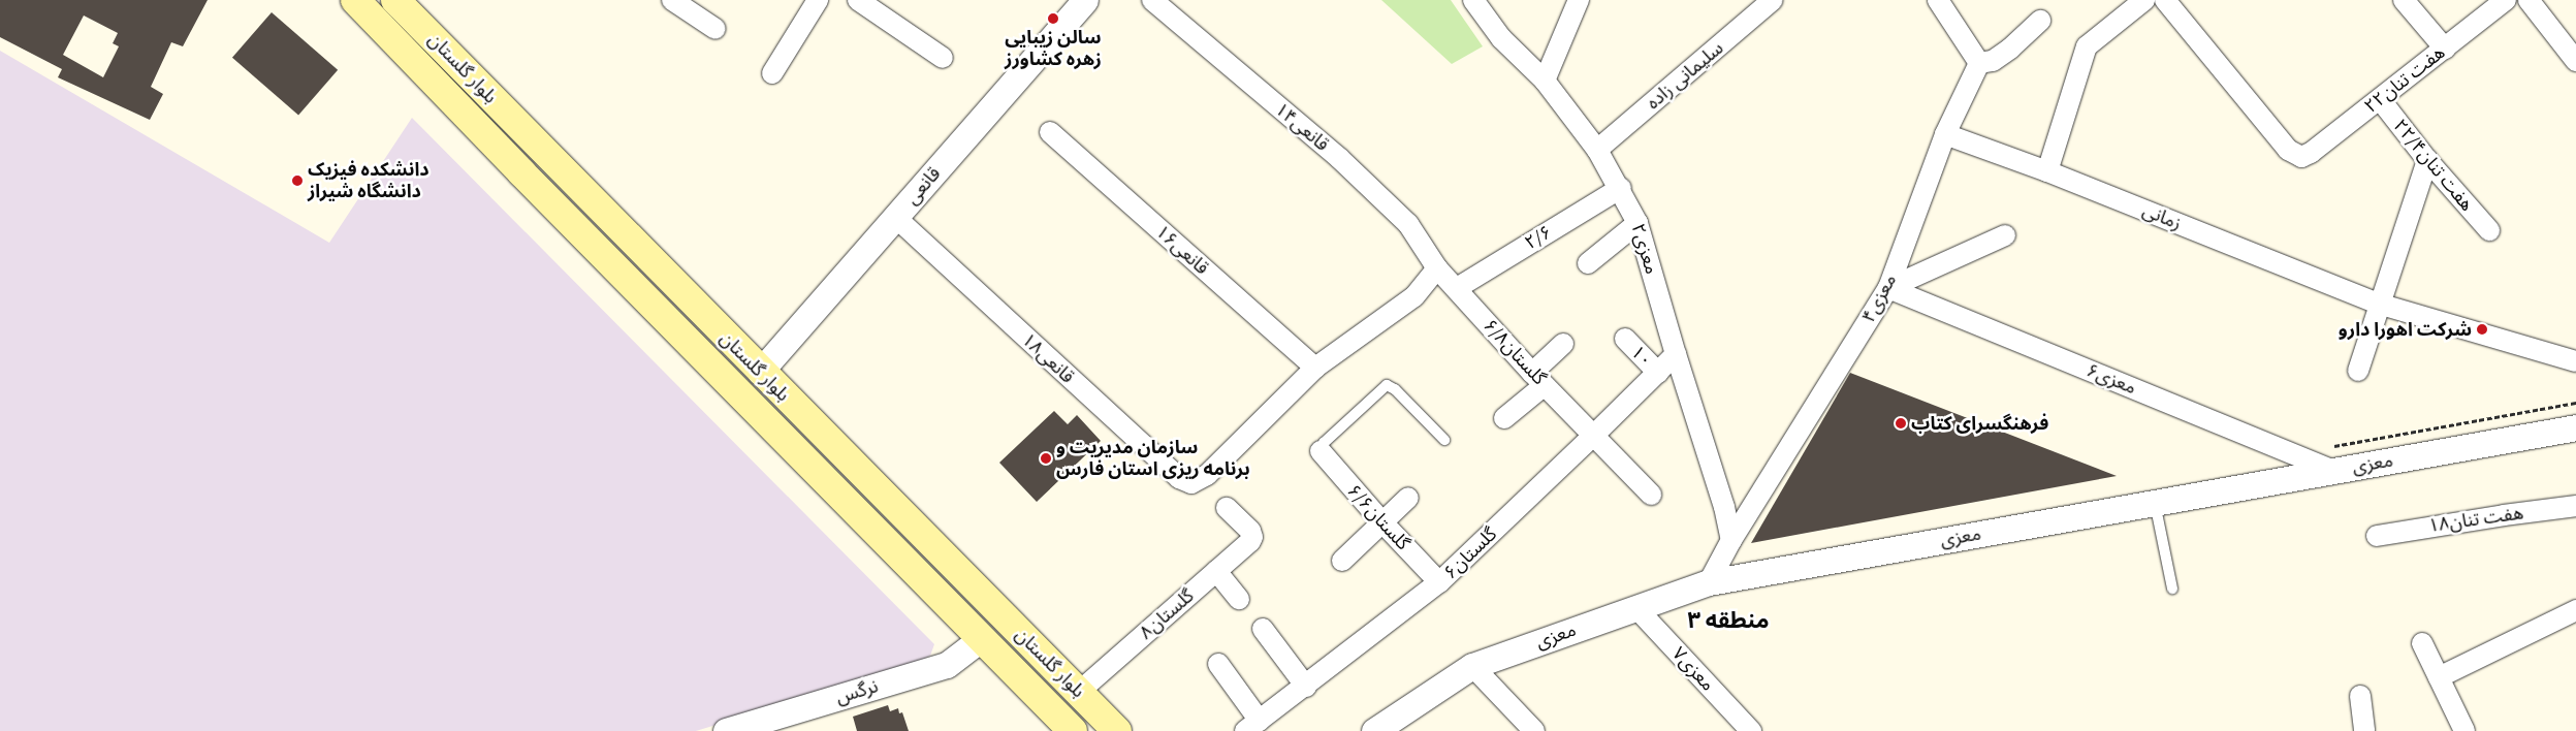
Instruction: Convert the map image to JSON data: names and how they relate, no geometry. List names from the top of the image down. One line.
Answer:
{"streets":{"main road":["بلوار گلستان"],"street":["سلیمانی زاده","۲۲هفت تنان","۱۴قانعی","۲۲/۴هفت تنان","قانعی","زمانی","۲/۶","۲معزی","۱۶قانعی","۴معزی","۶/۸گلستان","۱۰","۱۸قانعی","۶معزی","معزی","۶/۶گلستان","هفت تنان۱۸","گلستان۶","گلستان۸","۷معزی","نرگس"]},"crossings":[["بلوار گلستان","قانعی"],["بلوار گلستان","گلستان۸"],["بلوار گلستان","نرگس"],["سلیمانی زاده","۲معزی"],["۲۲هفت تنان","۲۲/۴هفت تنان"],["۱۴قانعی","۶/۸گلستان"],["قانعی","۱۸قانعی"],["زمانی","۴معزی"],["۲/۶","۲معزی"],["۲/۶","۶/۸گلستان"],["۲معزی","۴معزی"],["۲معزی","گلستان۶"],["۱۶قانعی","۱۸قانعی"],["۴معزی","۶معزی"],["۴معزی","معزی"],["۶/۸گلستان","گلستان۶"],["۱۰","گلستان۶"],["۶معزی","معزی"],["معزی","۷معزی"],["۶/۶گلستان","گلستان۶"]],"districts":["منطقه ۳"],"places":["سالن زیبایی زهره کشاورز","دانشکده فیزیک دانشگاه شیراز","شرکت اهورا دارو","فرهنگسرای کتاب","سازمان مدیریت و برنامه ریزی استان فارس"]}
